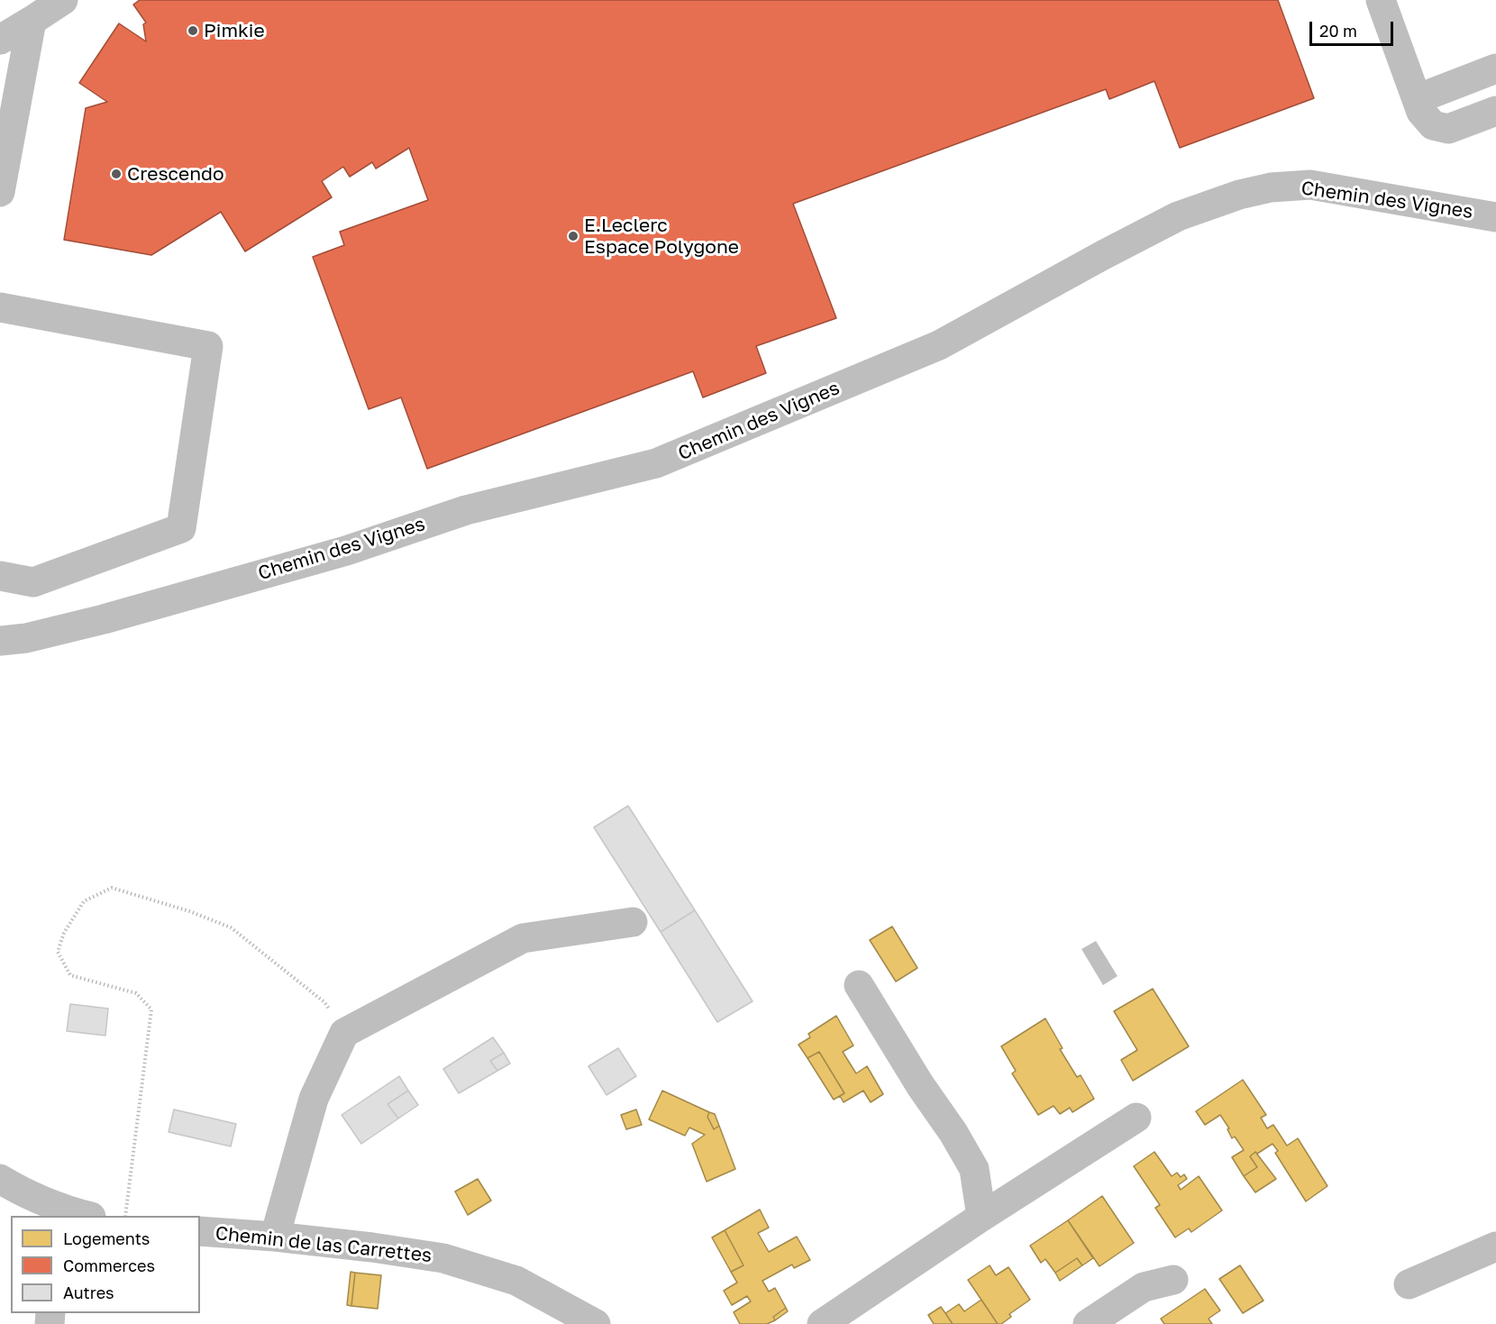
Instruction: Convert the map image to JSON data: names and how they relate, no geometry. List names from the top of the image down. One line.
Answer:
{"streets":{"street":["Chemin des Vignes","Chemin de las Carrettes"]},"places":["Pimkie","Crescendo","E.Leclerc Espace Polygone"],"legend":["Logements","Commerces","Autres"],"scale_bar":"20 m"}
